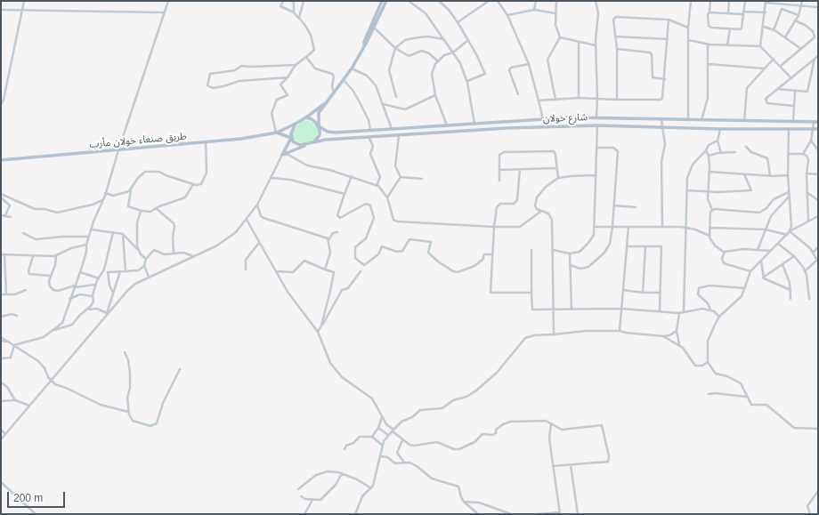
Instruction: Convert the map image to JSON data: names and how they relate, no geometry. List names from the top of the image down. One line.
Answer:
{"streets":{"main road":["شارع خولان","طريق صنعاء خولان مأرب"]},"crossings":[["شارع خولان","طريق صنعاء خولان مأرب"]],"scale_bar":"200 m"}
